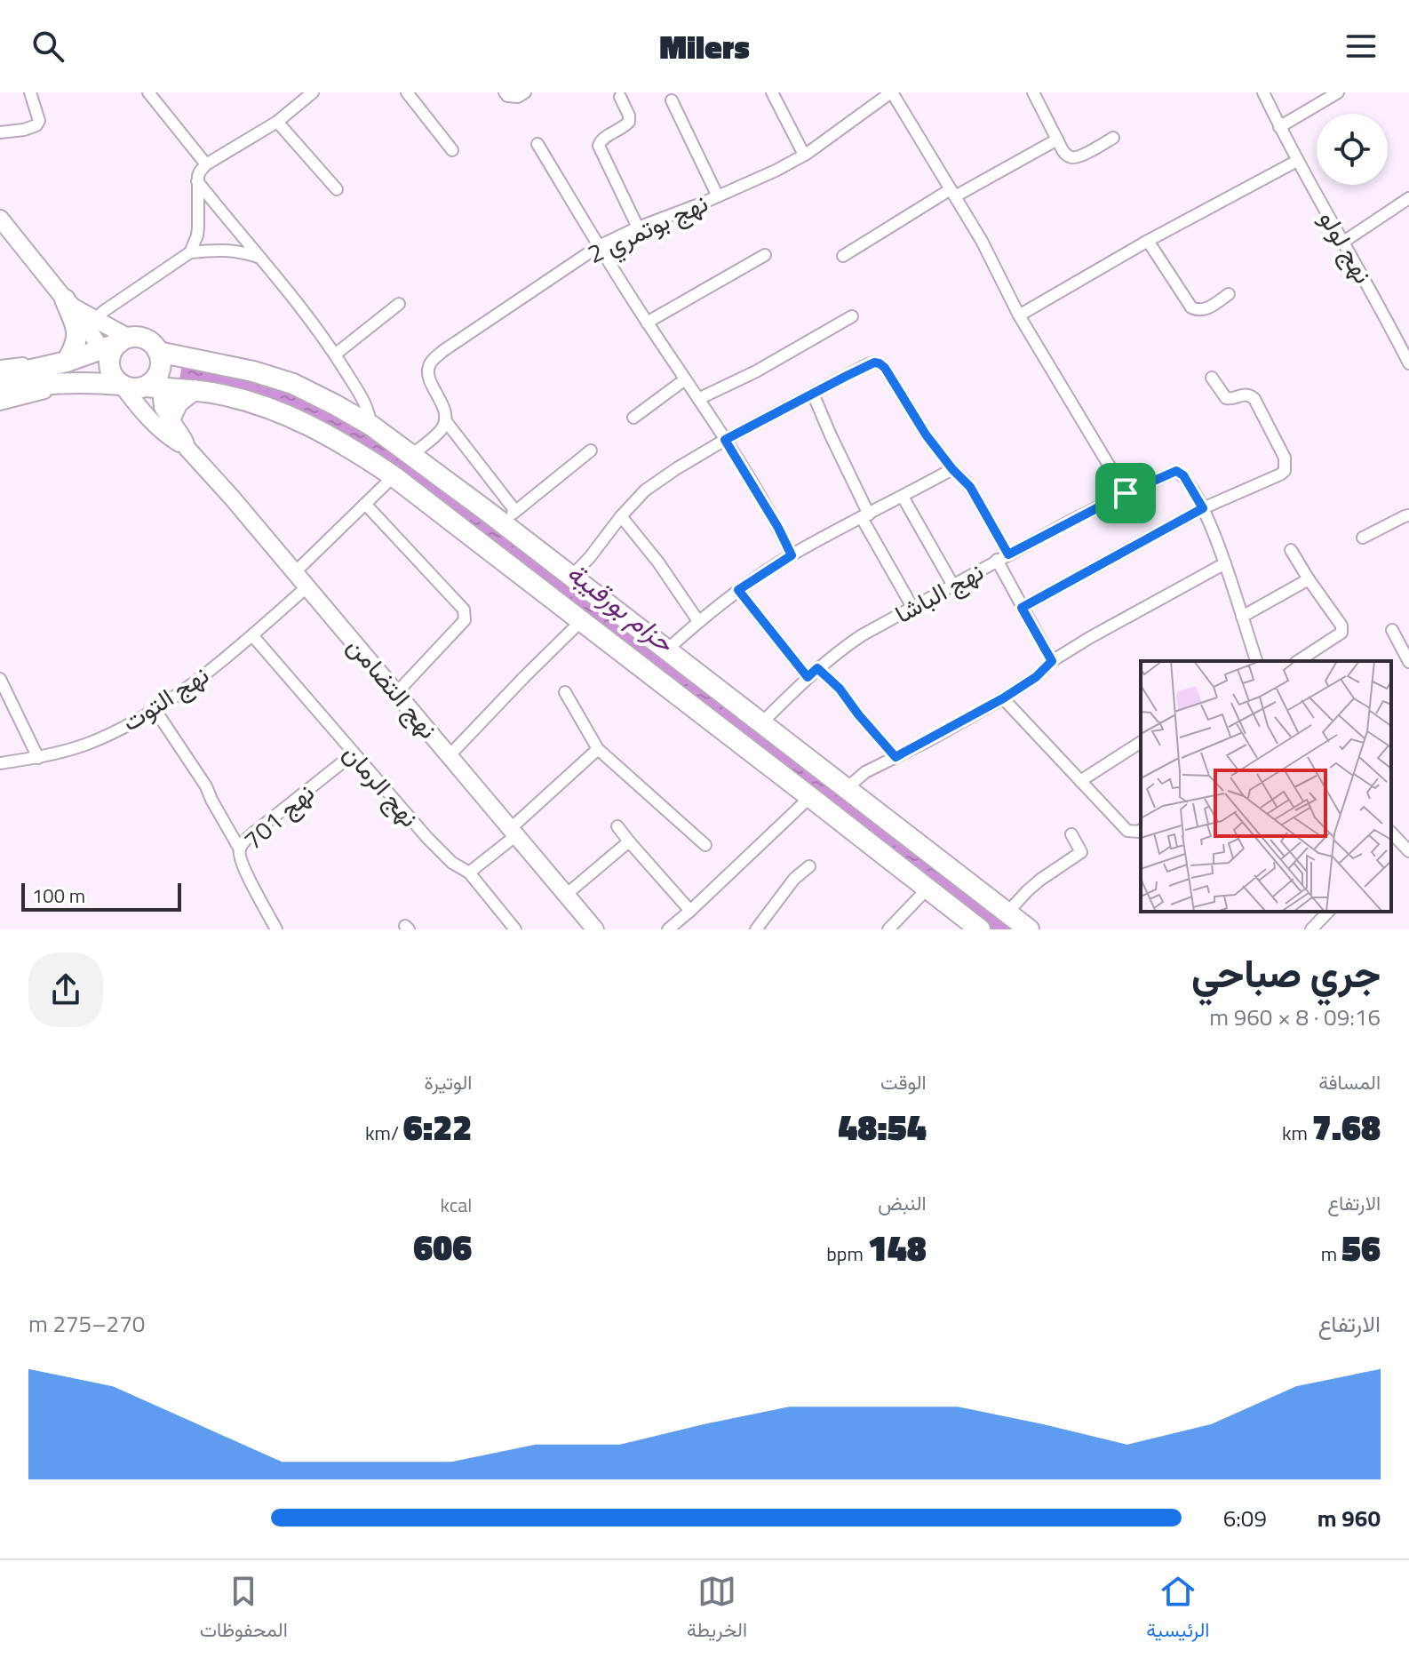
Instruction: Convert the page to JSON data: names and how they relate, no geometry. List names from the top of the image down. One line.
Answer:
{"streets":{"street":["نهج بوتمري 2","نهج لولو","نهج الباشا","نهج التضامن","نهج التوت","نهج الرمان","نهج 701"]},"crossings":[["نهج التضامن","نهج التوت"],["نهج التوت","نهج الرمان"],["نهج الرمان","نهج 701"]],"water":["حزام بورقيبة"],"scale_bar":"100 m","page":{"header":"Milers","scale":"100 m","heading":["جري صباحي","09:16 · 8 × 960 m"],"stats":[["المسافة","7.68 km"],["الوقت","48:54"],["الوتيرة","6:22 /km"],["الارتفاع","56 m"],["النبض","148 bpm"],["kcal","606"]],"chart":["الارتفاع","270–275 m"],"list":[{"name":"960 m","note":"6:09"}],"tabs":["الرئيسية","الخريطة","المحفوظات"]}}
